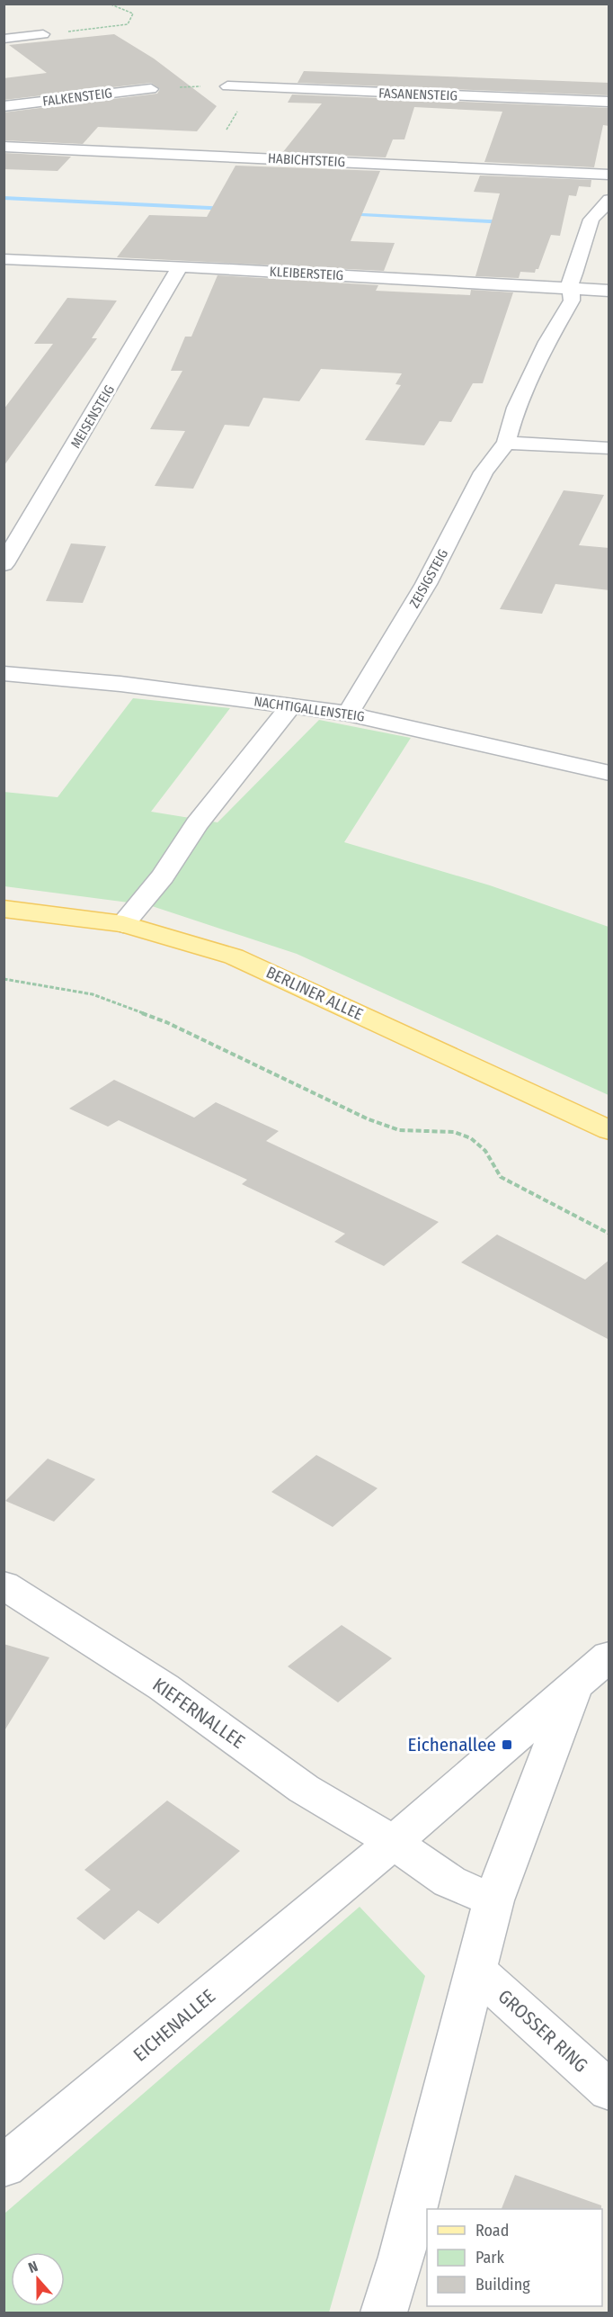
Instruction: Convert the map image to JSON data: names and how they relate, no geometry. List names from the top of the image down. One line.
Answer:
{"streets":{"main road":["BERLINER ALLEE"],"street":["FASANENSTEIG","FALKENSTEIG","HABICHTSTEIG","KLEIBERSTEIG","MEISENSTEIG","ZEISIGSTEIG","NACHTIGALLENSTEIG","KIEFERNALLEE","EICHENALLEE","GROSSER RING"]},"crossings":[["KLEIBERSTEIG","MEISENSTEIG"],["KLEIBERSTEIG","ZEISIGSTEIG"],["ZEISIGSTEIG","NACHTIGALLENSTEIG"],["KIEFERNALLEE","EICHENALLEE"],["EICHENALLEE","GROSSER RING"]],"places":{"transit":["Eichenallee"]},"legend":["Road","Park","Building"],"north":"top"}
